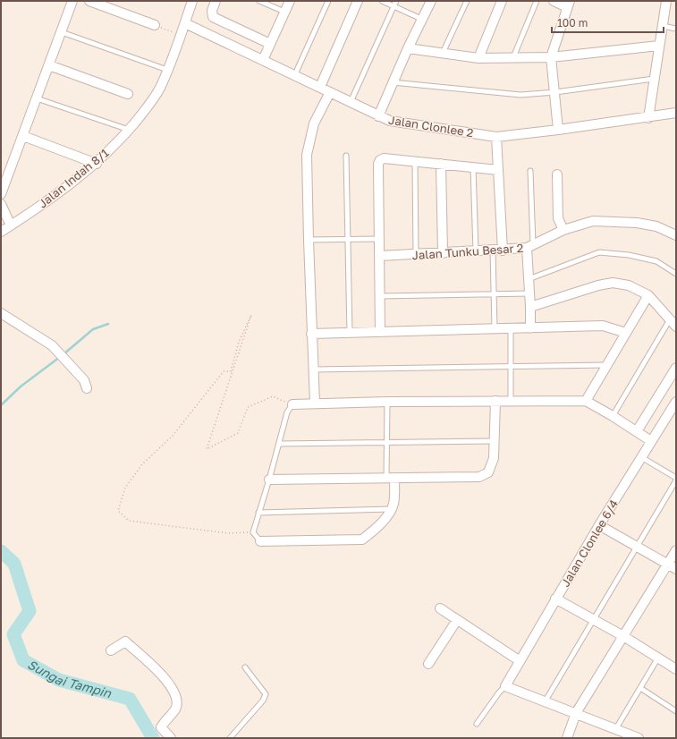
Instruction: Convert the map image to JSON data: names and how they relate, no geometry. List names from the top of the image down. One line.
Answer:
{"streets":{"street":["Jalan Clonlee 2","Jalan Indah 8/1","Jalan Tunku Besar 2","Jalan Clonlee 6/4"]},"crossings":[["Jalan Clonlee 2","Jalan Indah 8/1"]],"water":["Sungai Tampin"],"scale_bar":"100 m"}
